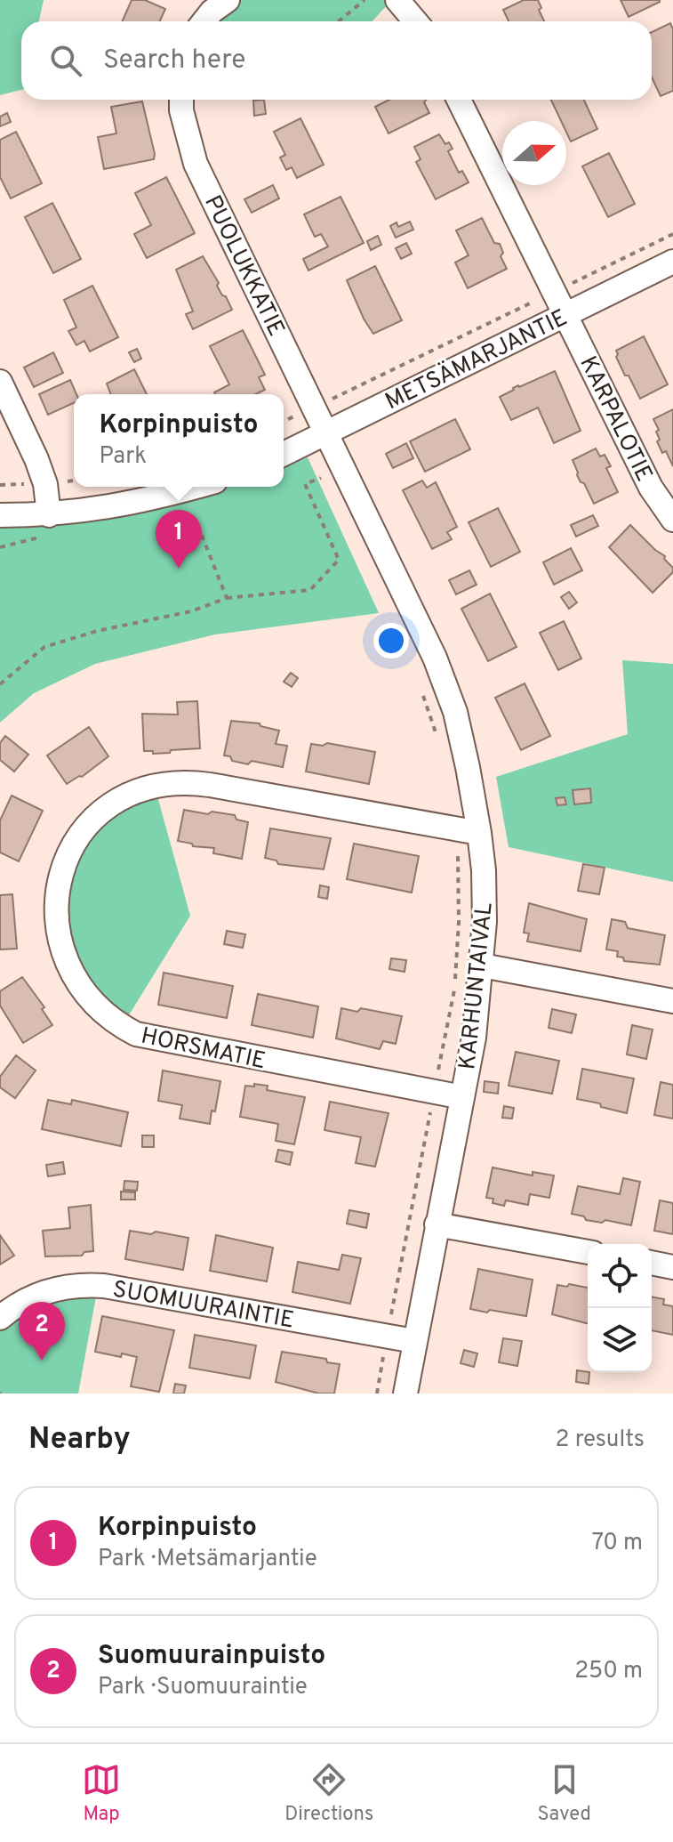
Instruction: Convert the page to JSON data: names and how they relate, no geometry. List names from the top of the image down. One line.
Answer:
{"streets":{"street":["PUOLUKKATIE","METSÄMARJANTIE","KARPALOTIE","KARHUNTAIVAL","HORSMATIE","SUOMUURAINTIE"]},"crossings":[["PUOLUKKATIE","METSÄMARJANTIE"],["PUOLUKKATIE","KARHUNTAIVAL"],["METSÄMARJANTIE","KARPALOTIE"],["METSÄMARJANTIE","KARHUNTAIVAL"],["KARHUNTAIVAL","HORSMATIE"],["KARHUNTAIVAL","SUOMUURAINTIE"]],"north":"right","page":{"search":"Search here","popup":["Korpinpuisto","Park"],"pins":["1","2"],"heading":["Nearby","2 results"],"list":[{"mark":"1","name":"Korpinpuisto","note":"Park · Metsämarjantie","value":"70 m"},{"mark":"2","name":"Suomuurainpuisto","note":"Park · Suomuuraintie","value":"250 m"}],"nav":["Map","Directions","Saved"]}}
